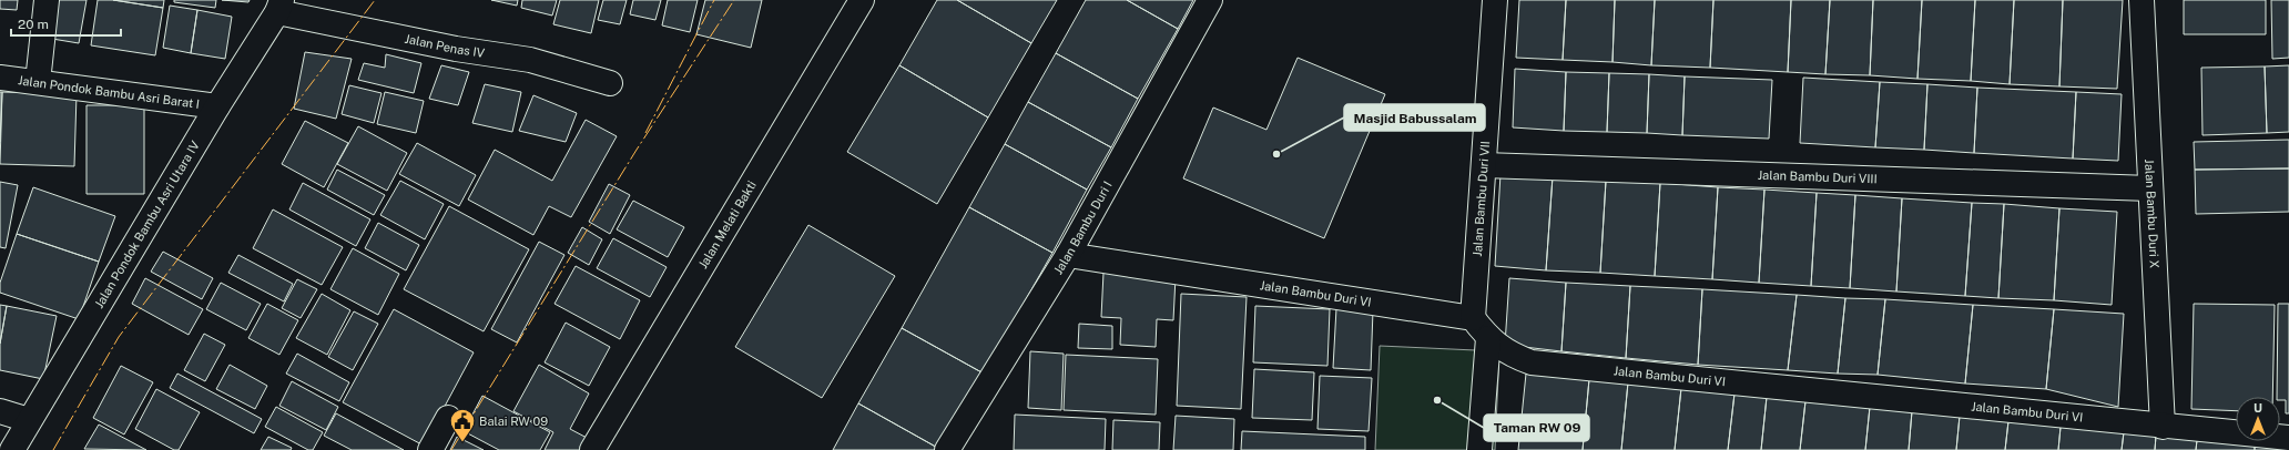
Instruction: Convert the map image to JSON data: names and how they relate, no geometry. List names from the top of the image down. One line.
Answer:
{"streets":{"street":["Jalan Penas IV","Jalan Pondok Bambu Asri Barat I","Jalan Bambu Duri VIII","Jalan Bambu Duri VII","Jalan Bambu Duri X","Jalan Pondok Bambu Asri Utara IV","Jalan Melati Bakti","Jalan Bambu Duri I","Jalan Bambu Duri VI"]},"crossings":[["Jalan Penas IV","Jalan Pondok Bambu Asri Utara IV"],["Jalan Pondok Bambu Asri Barat I","Jalan Pondok Bambu Asri Utara IV"],["Jalan Bambu Duri VIII","Jalan Bambu Duri VII"],["Jalan Bambu Duri VIII","Jalan Bambu Duri X"],["Jalan Bambu Duri VII","Jalan Bambu Duri VI"],["Jalan Bambu Duri X","Jalan Bambu Duri VI"],["Jalan Bambu Duri I","Jalan Bambu Duri VI"]],"places":{"other":["Masjid Babussalam","Taman RW 09"],"public building":["Balai RW 09"]},"scale_bar":"20 m","north":"top"}
